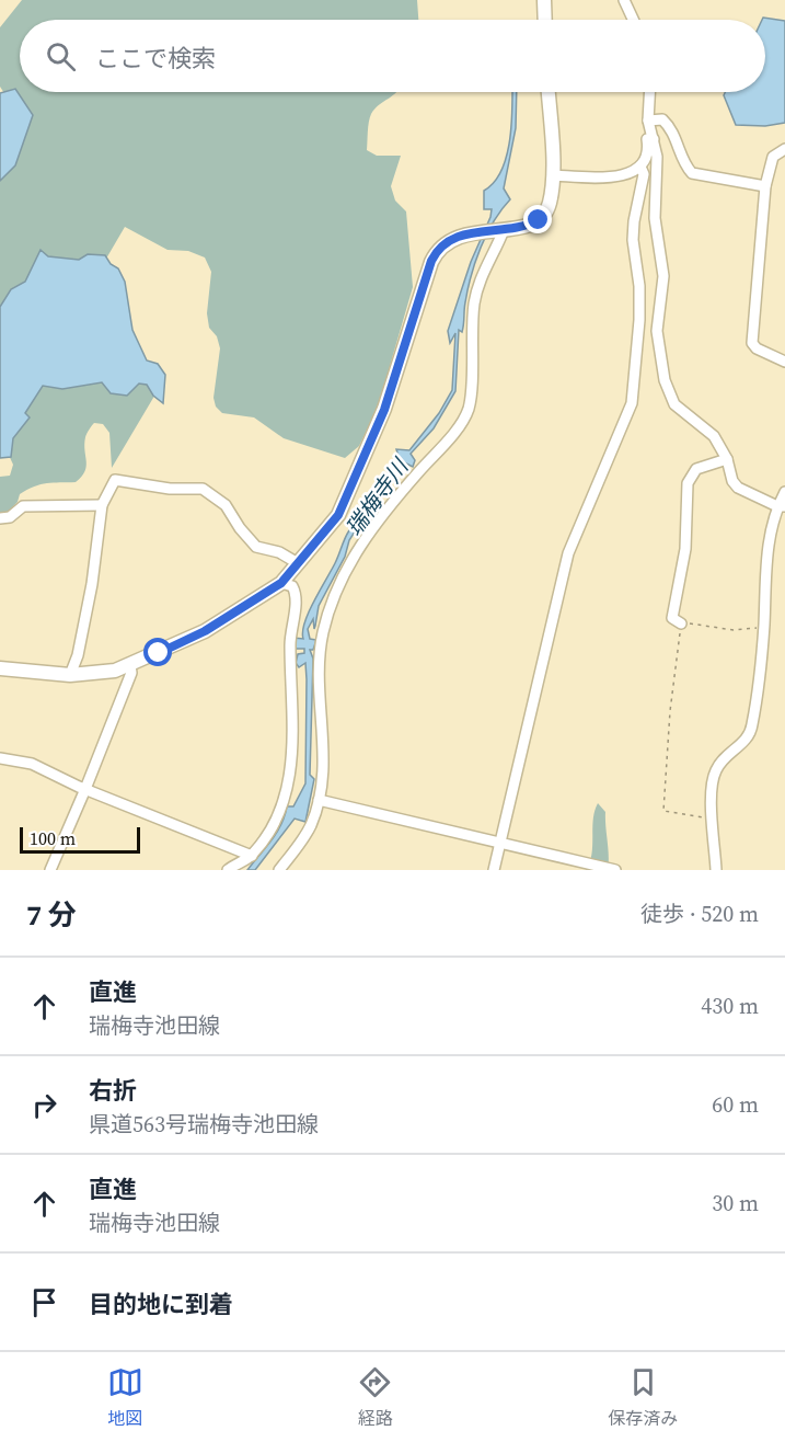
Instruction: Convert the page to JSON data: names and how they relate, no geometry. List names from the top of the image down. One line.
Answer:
{"water":["瑞梅寺川"],"scale_bar":"100 m","page":{"search":"ここで検索","scale":"100 m","heading":["7 分","徒歩 · 520 m"],"list":[["直進","瑞梅寺池田線","430 m"],["右折","県道563号瑞梅寺池田線","60 m"],["直進","瑞梅寺池田線","30 m"],"目的地に到着"],"nav":["地図","経路","保存済み"]}}
